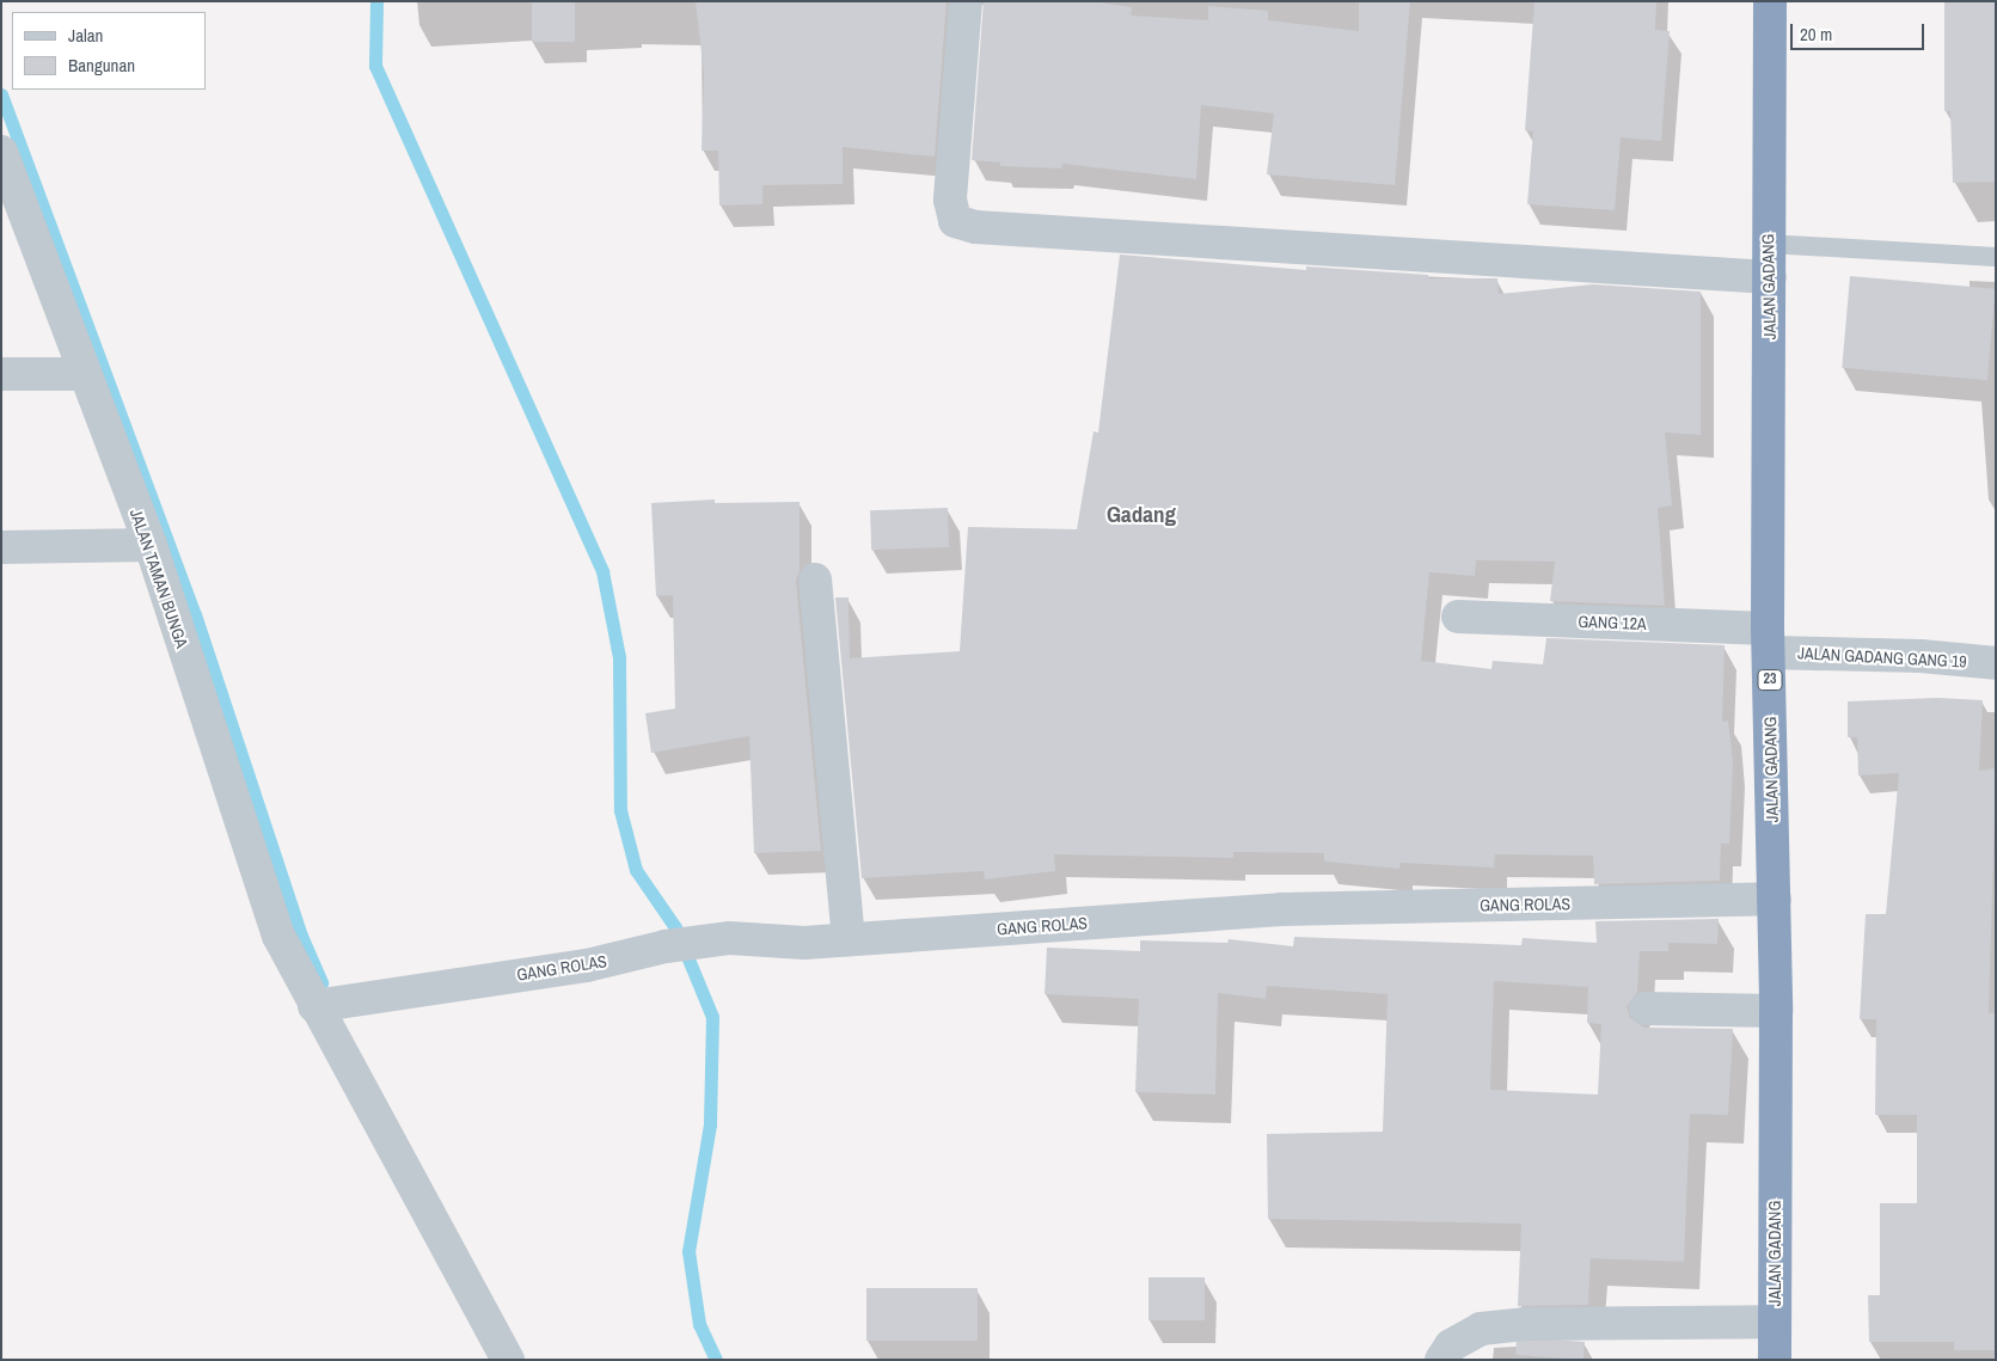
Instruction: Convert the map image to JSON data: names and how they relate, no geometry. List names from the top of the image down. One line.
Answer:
{"streets":{"highway":["JALAN GADANG","23"],"street":["JALAN TAMAN BUNGA","GANG 12A","JALAN GADANG GANG 19","GANG ROLAS"]},"crossings":[["JALAN GADANG","GANG 12A"],["JALAN GADANG","JALAN GADANG GANG 19"],["JALAN GADANG","GANG ROLAS"],["JALAN TAMAN BUNGA","GANG ROLAS"],["GANG 12A","JALAN GADANG GANG 19"]],"districts":["Gadang"],"legend":["Jalan","Bangunan"],"scale_bar":"20 m"}
